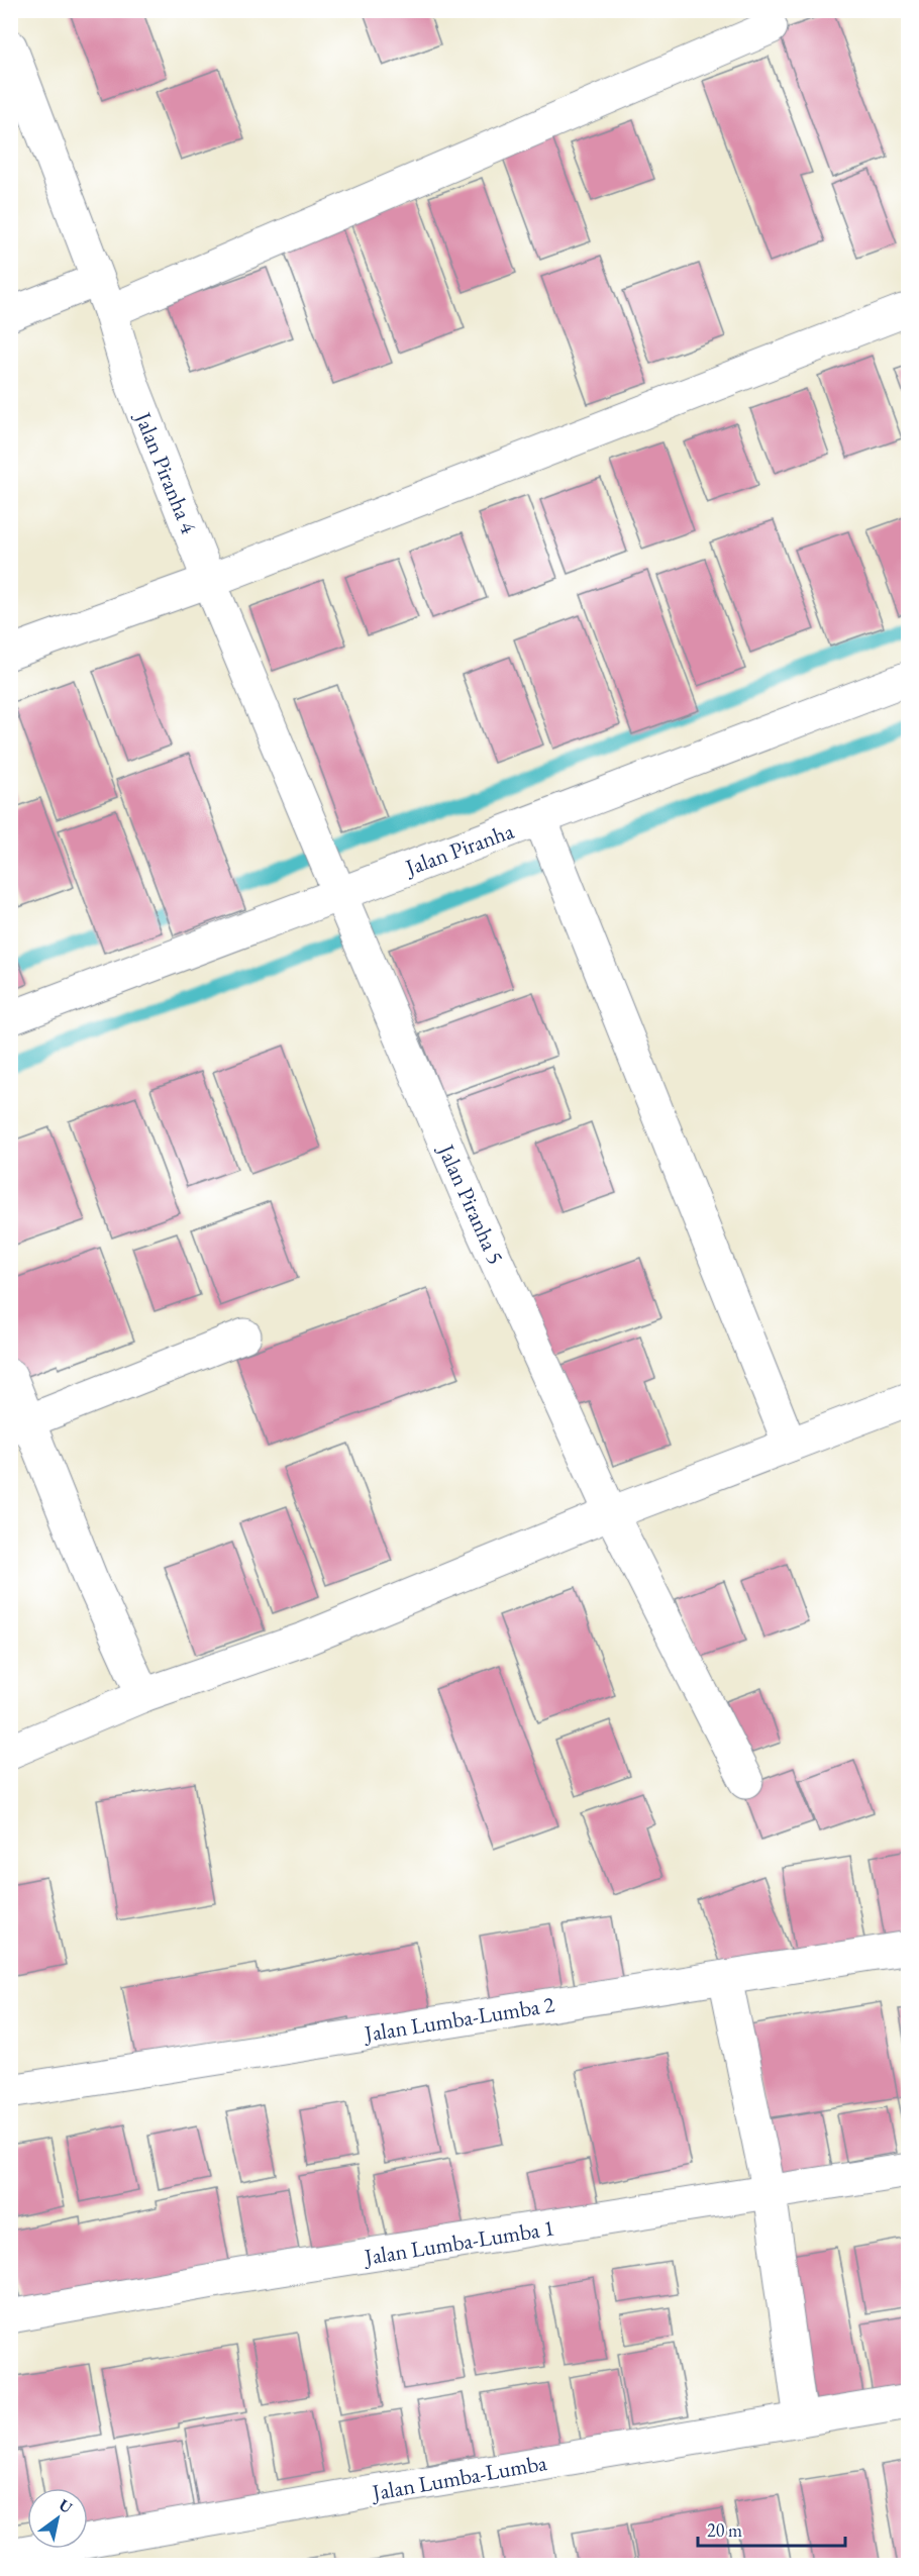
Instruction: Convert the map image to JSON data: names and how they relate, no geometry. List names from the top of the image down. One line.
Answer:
{"streets":{"street":["Jalan Piranha 4","Jalan Piranha","Jalan Piranha 5","Jalan Lumba-Lumba 2","Jalan Lumba-Lumba 1","Jalan Lumba-Lumba"]},"crossings":[["Jalan Piranha 4","Jalan Piranha"],["Jalan Piranha 4","Jalan Piranha 5"],["Jalan Piranha","Jalan Piranha 5"]],"scale_bar":"20 m","north":"top right"}
